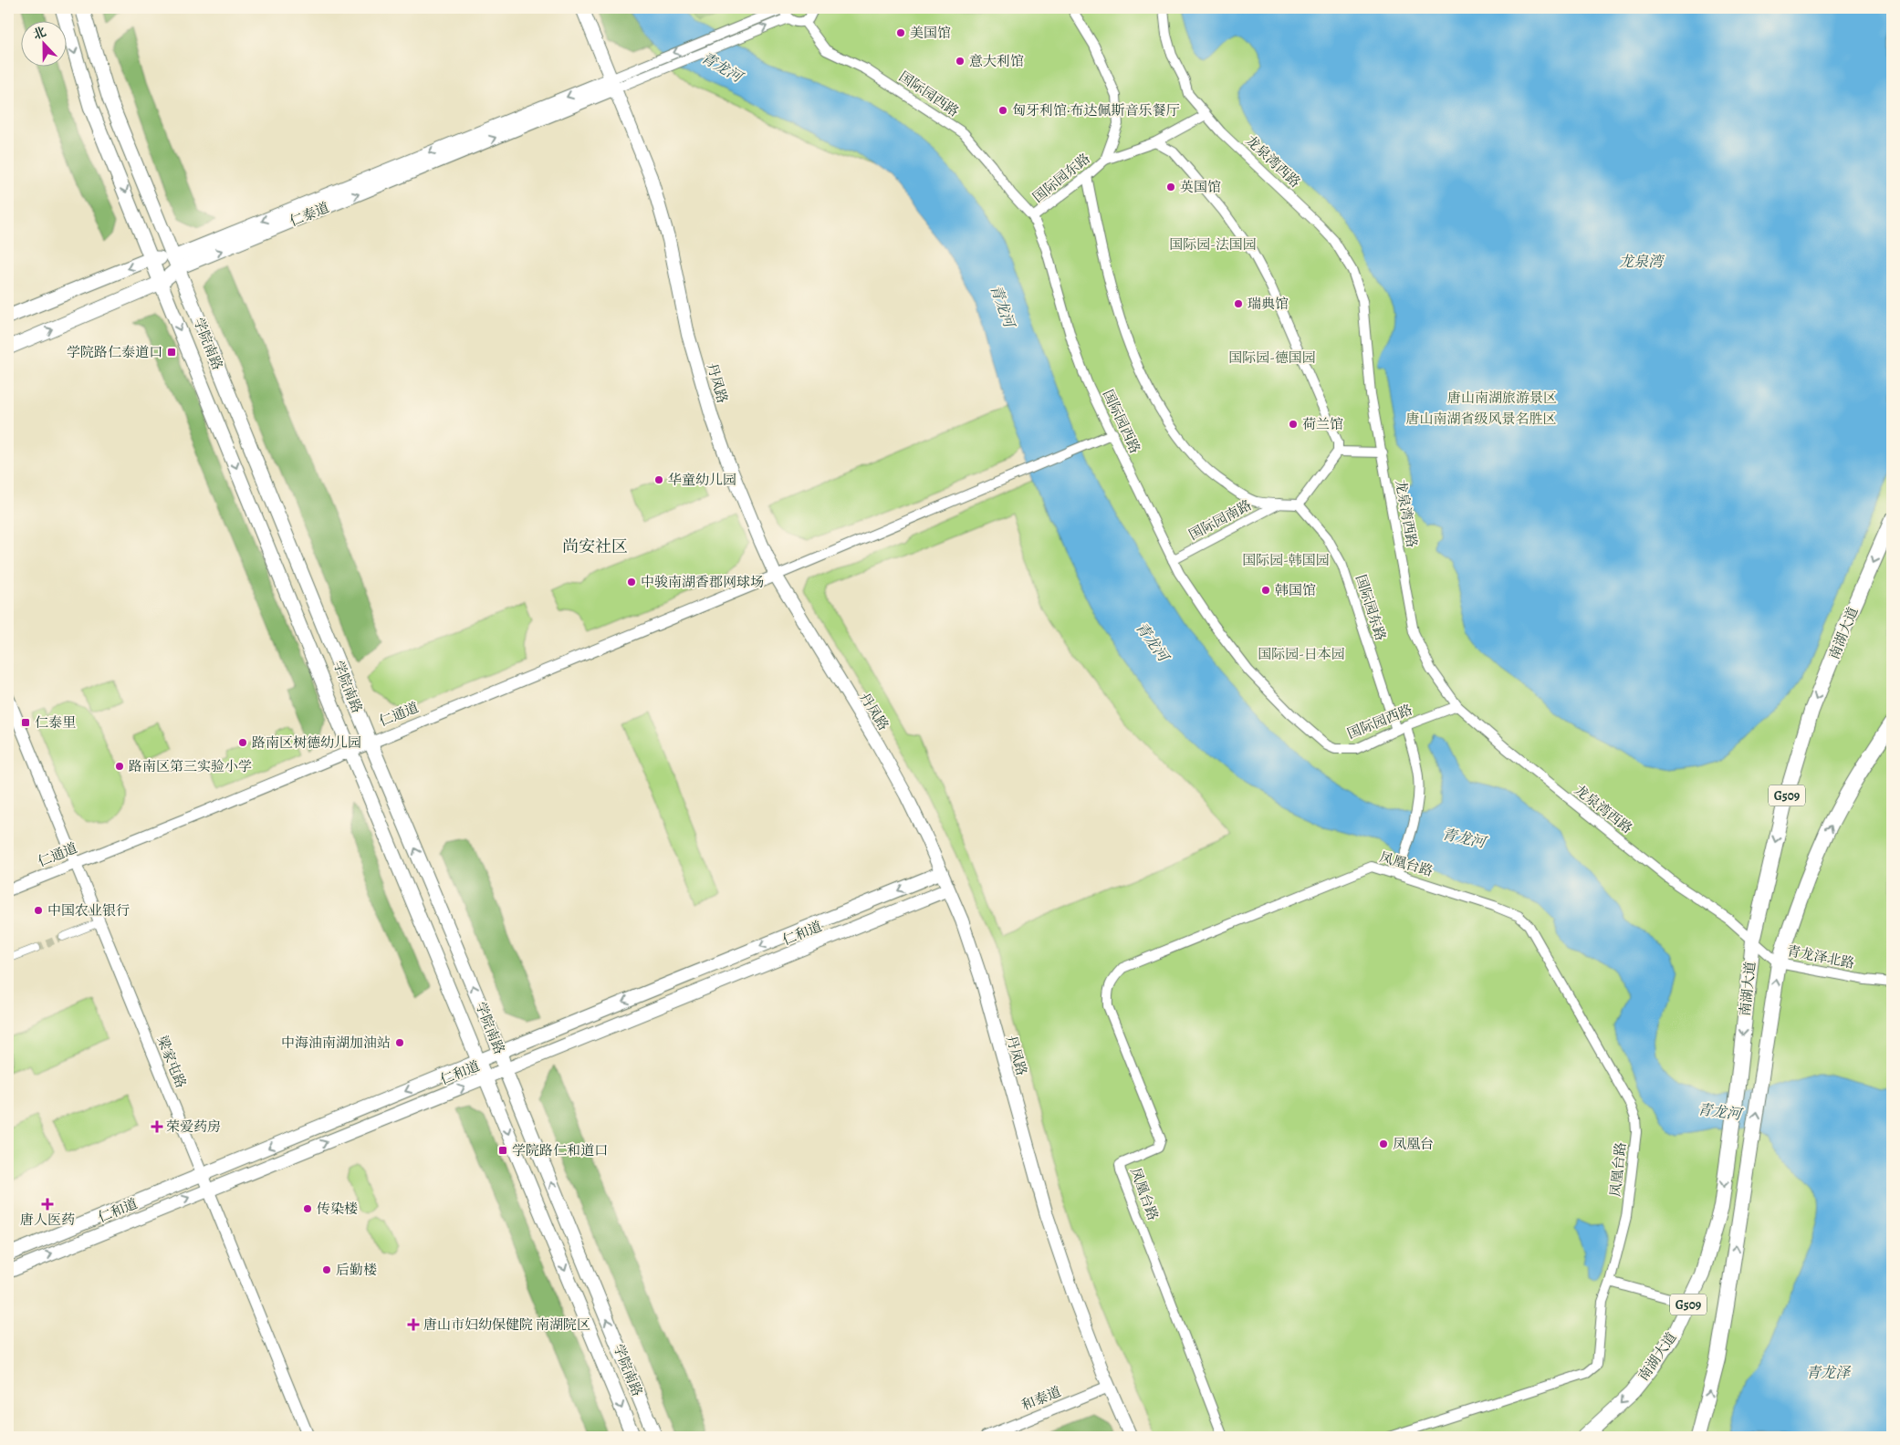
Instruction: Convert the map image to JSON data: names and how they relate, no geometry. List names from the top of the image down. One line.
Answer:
{"streets":{"highway":["南湖大道","G509"],"main road":["仁泰道","学院南路","丹凤路","仁和道"],"street":["国际园西路","龙泉湾西路","国际园东路","国际园南路","仁通道","凤凰台路","青龙泽北路","梁家屯路","和泰道"]},"crossings":[["国际园西路","龙泉湾西路"],["国际园西路","国际园东路"],["国际园西路","国际园南路"],["龙泉湾西路","南湖大道"],["龙泉湾西路","青龙泽北路"],["仁泰道","学院南路"],["仁泰道","丹凤路"],["学院南路","仁通道"],["学院南路","仁和道"],["丹凤路","仁通道"],["丹凤路","仁和道"],["丹凤路","和泰道"],["南湖大道","青龙泽北路"],["仁通道","梁家屯路"],["仁和道","梁家屯路"]],"districts":["尚安社区"],"water":["青龙河","龙泉湾","青龙泽"],"parks":["国际园-法国园","国际园-德国园","唐山南湖旅游景区","唐山南湖省级风景名胜区","国际园-韩国园","国际园-日本园"],"places":{"other":["美国馆","意大利馆","匈牙利馆·布达佩斯音乐餐厅","英国馆","瑞典馆","荷兰馆","华童幼儿园","中骏南湖香郡网球场","韩国馆","路南区树德幼儿园","路南区第三实验小学","中国农业银行","中海油南湖加油站","凤凰台","传染楼","后勤楼"],"transit":["学院路仁泰道口","仁泰里","学院路仁和道口"],"health":["荣爱药房","唐人医药","唐山市妇幼保健院 南湖院区"]},"north":"top"}
